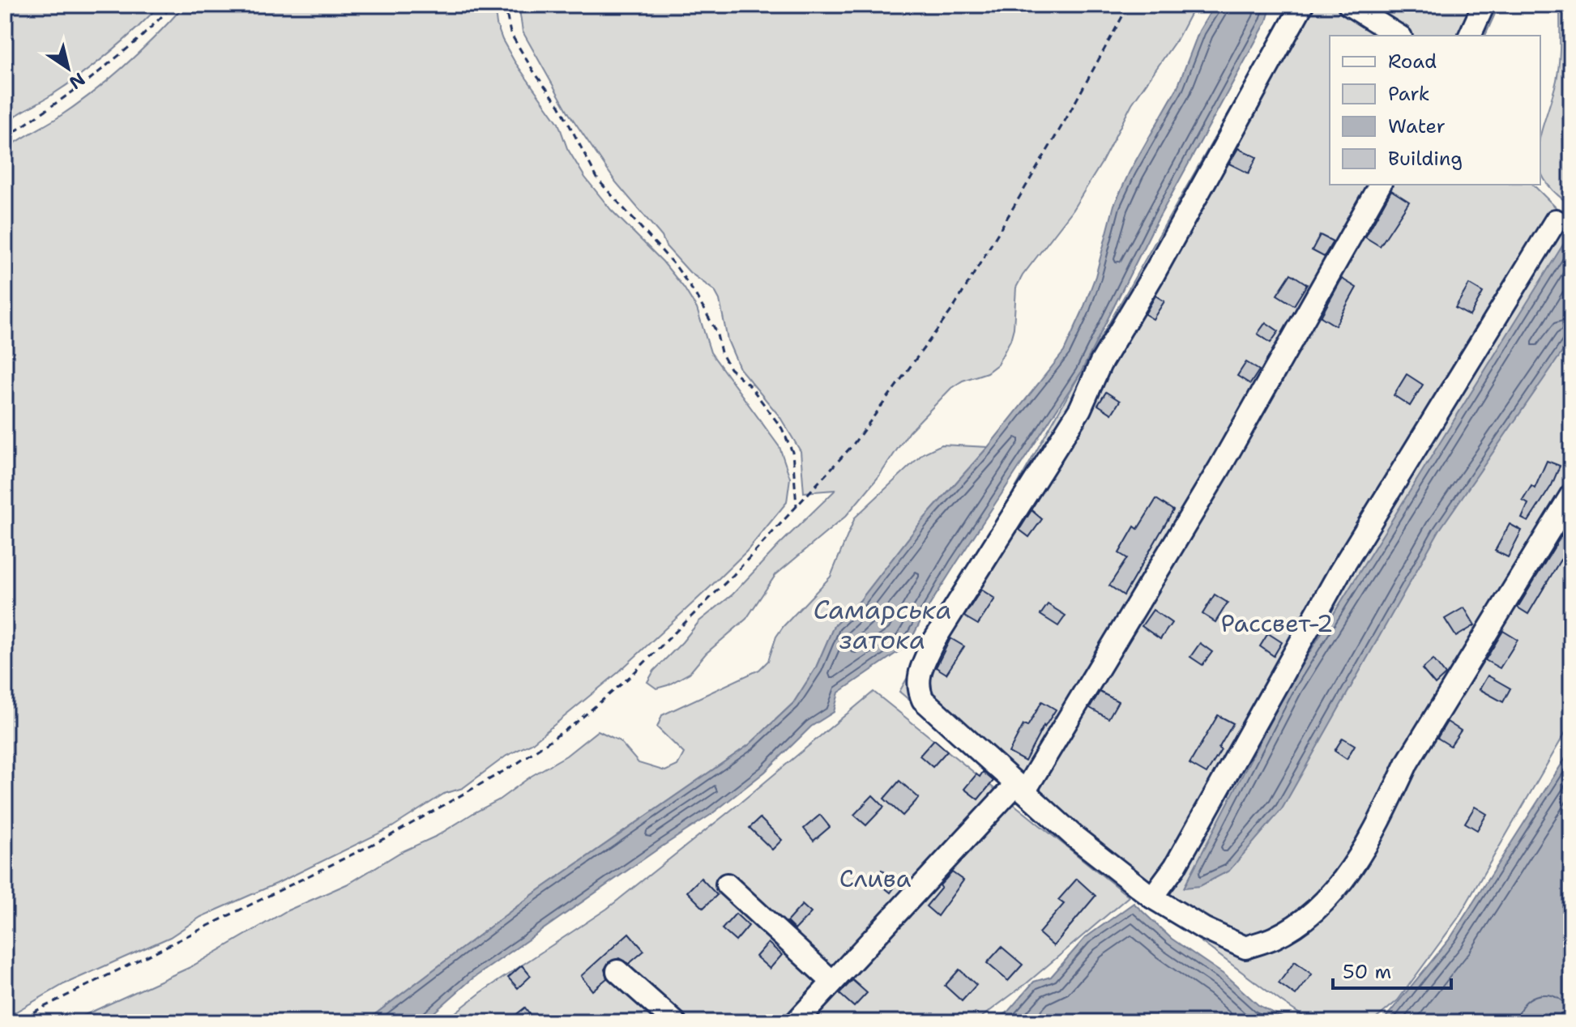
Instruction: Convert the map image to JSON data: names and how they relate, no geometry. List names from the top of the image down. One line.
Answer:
{"water":["Самарська затока"],"parks":["Рассвет-2","Слива"],"legend":["Road","Park","Water","Building"],"scale_bar":"50 m","north":"bottom right"}
